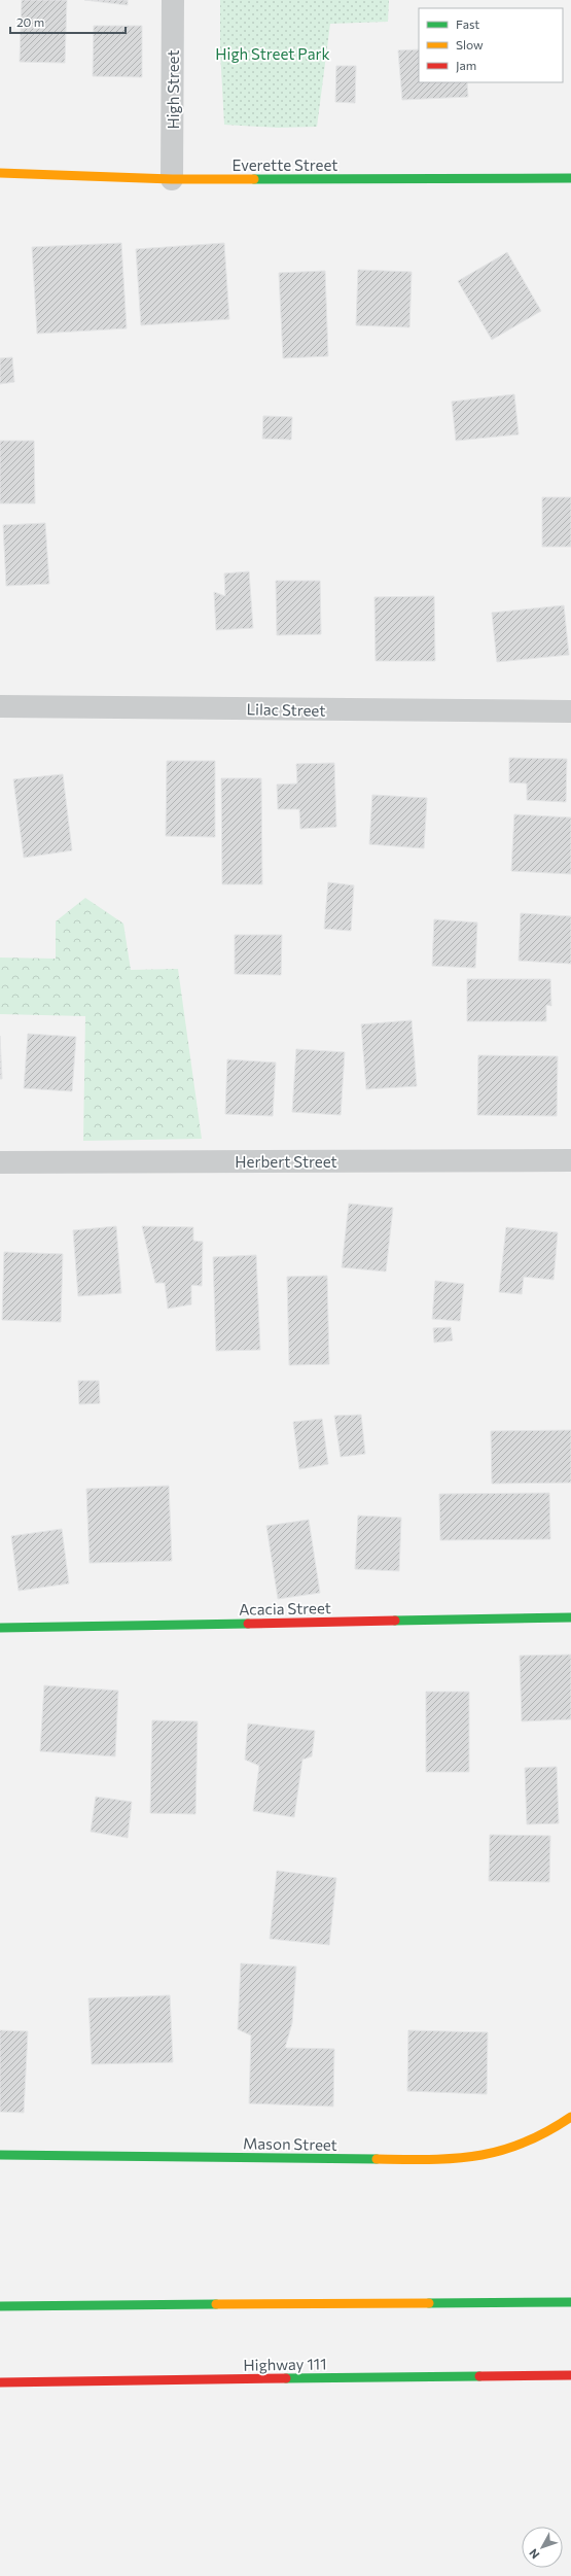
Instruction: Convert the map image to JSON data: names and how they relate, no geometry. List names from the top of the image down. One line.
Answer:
{"streets":{"main road":["Everette Street","Acacia Street","Mason Street","Highway 111"],"street":["High Street","Lilac Street","Herbert Street"]},"crossings":[["High Street","Everette Street"]],"parks":["High Street Park"],"legend":["Fast","Slow","Jam"],"scale_bar":"20 m","north":"bottom left"}
